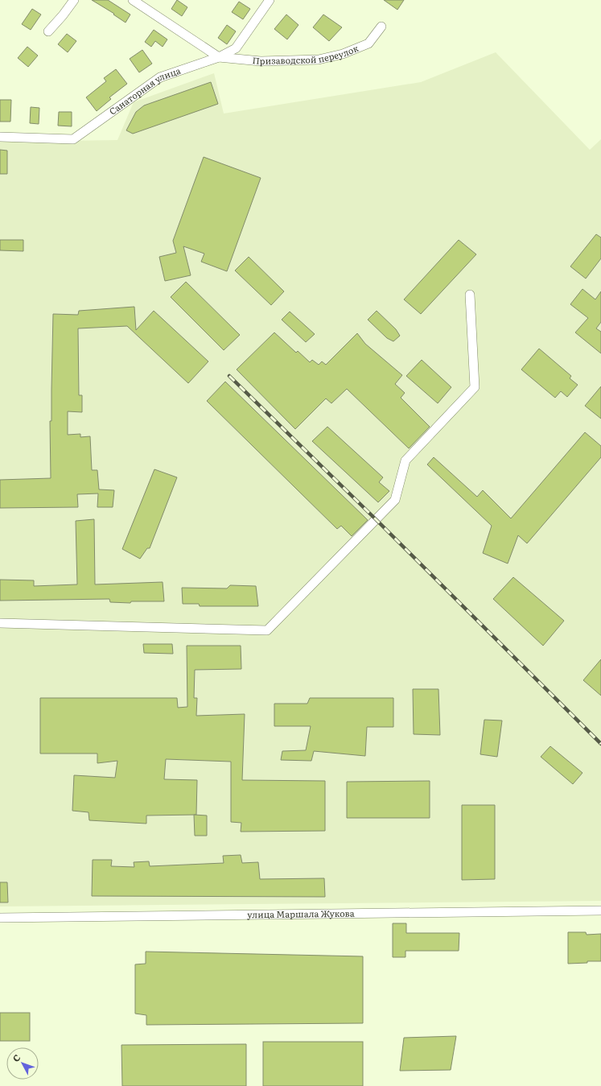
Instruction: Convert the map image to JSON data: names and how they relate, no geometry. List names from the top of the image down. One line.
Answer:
{"streets":{"street":["Призаводской переулок","Санаторная улица","улица Маршала Жукова"]},"crossings":[["Призаводской переулок","Санаторная улица"]],"north":"top left"}
